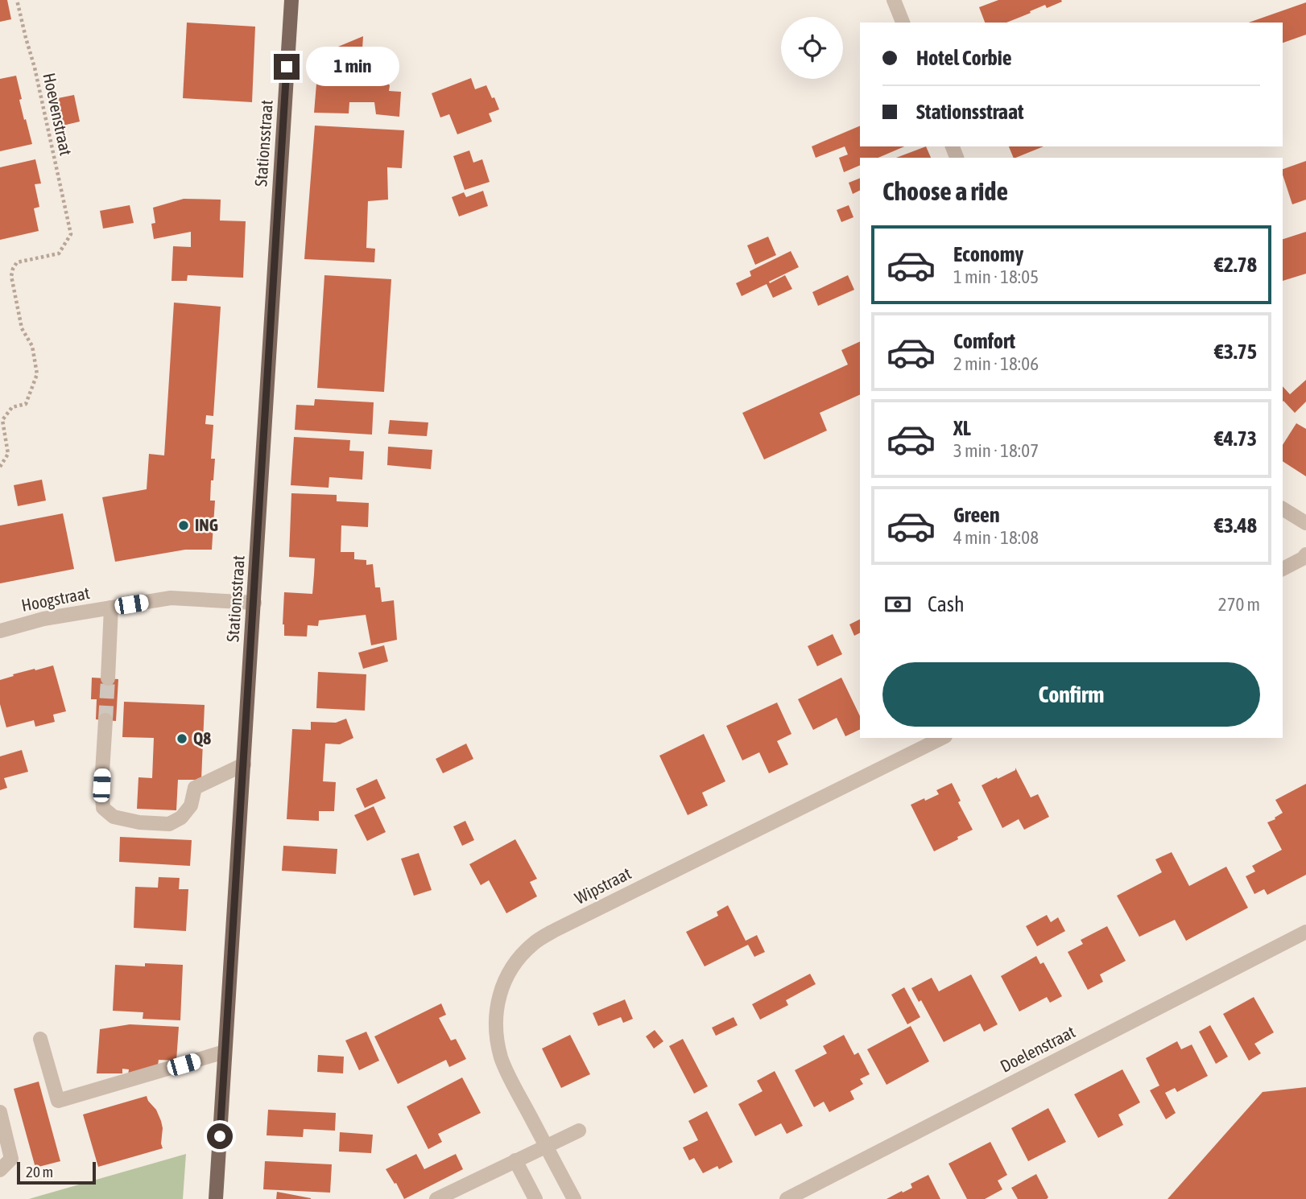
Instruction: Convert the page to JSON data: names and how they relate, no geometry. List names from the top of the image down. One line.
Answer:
{"streets":{"main road":["Stationsstraat"],"street":["Hoogstraat","Wipstraat","Doelenstraat"],"path":["Hoevenstraat"]},"crossings":[["Stationsstraat","Hoogstraat"]],"places":["ING","Q8"],"scale_bar":"20 m","page":{"banner":["Hotel Corbie","Stationsstraat"],"bubble":"1 min","heading":"Choose a ride","list":[{"name":"Economy","note":"1 min · 18:05","value":"€2.78"},{"name":"Comfort","note":"2 min · 18:06","value":"€3.75"},{"name":"XL","note":"3 min · 18:07","value":"€4.73"},{"name":"Green","note":"4 min · 18:08","value":"€3.48"}],"pay":["Cash","270 m"],"buttons":"Confirm","scale":"20 m"}}
